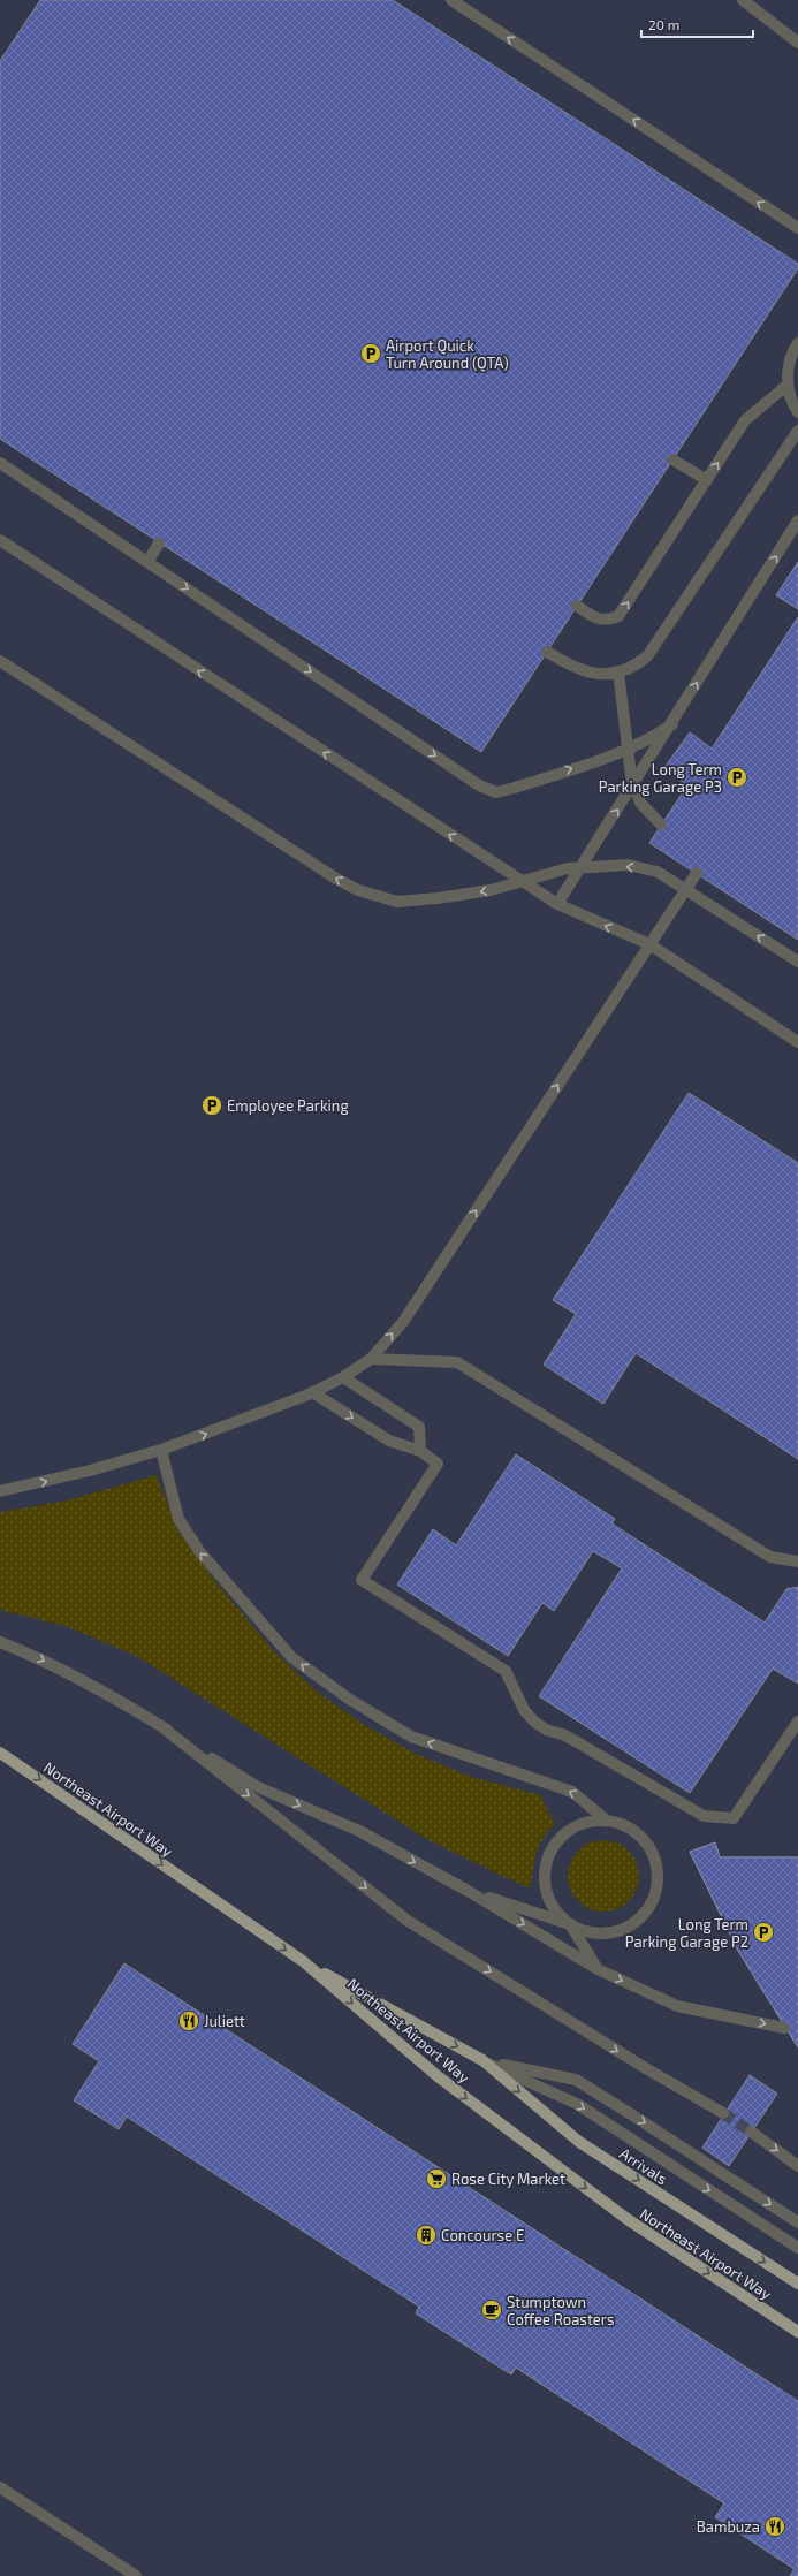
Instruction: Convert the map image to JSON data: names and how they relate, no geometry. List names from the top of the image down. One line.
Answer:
{"streets":{"main road":["Northeast Airport Way","Arrivals"]},"crossings":[["Northeast Airport Way","Arrivals"]],"one_way":["Northeast Airport Way","Arrivals"],"places":{"parking":["Airport Quick Turn Around (QTA)","Long Term Parking Garage P3","Employee Parking","Long Term Parking Garage P2"],"restaurant":["Juliett","Bambuza"],"supermarket":["Rose City Market"],"building":["Concourse E"],"cafe":["Stumptown Coffee Roasters"]},"scale_bar":"20 m"}
